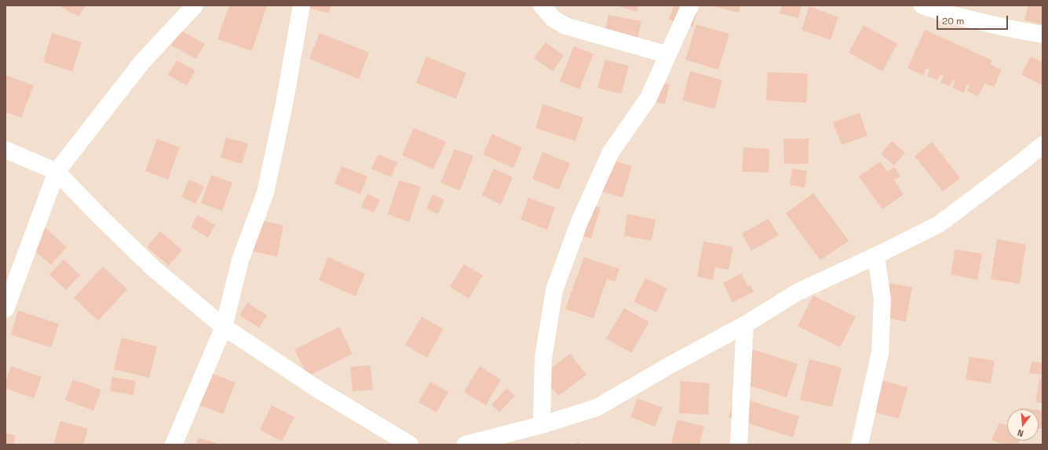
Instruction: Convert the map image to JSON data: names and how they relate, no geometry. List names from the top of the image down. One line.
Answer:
{"scale_bar":"20 m","north":"bottom"}
